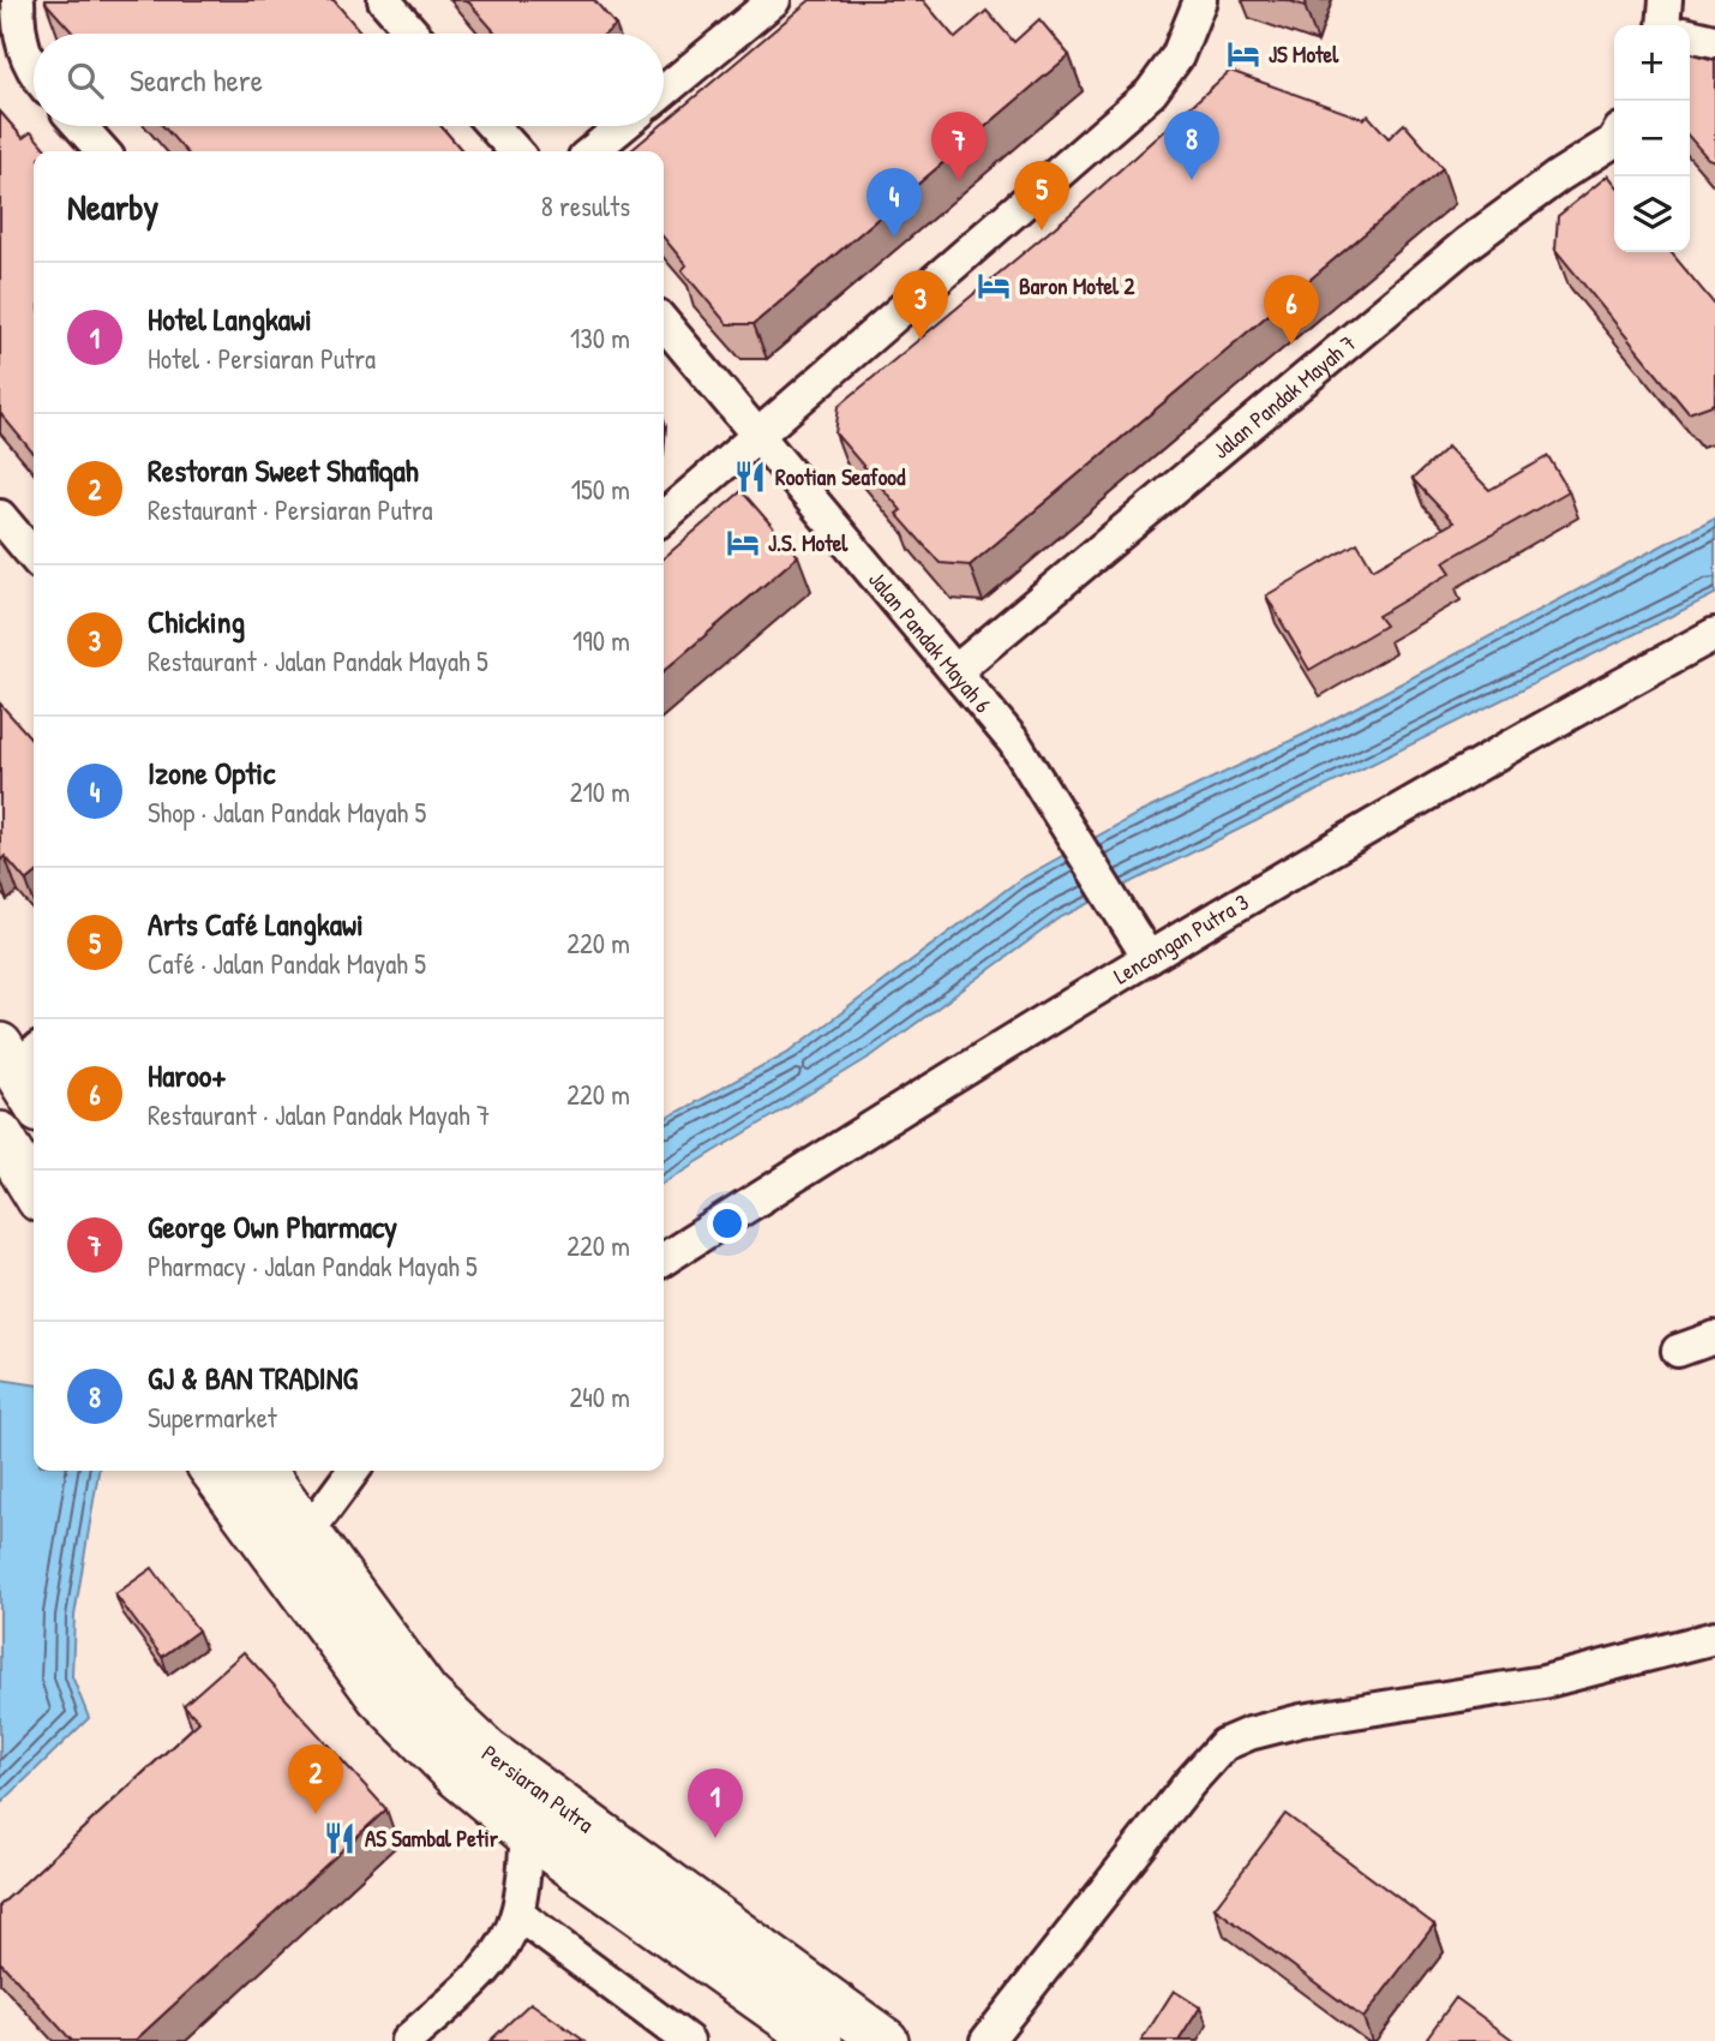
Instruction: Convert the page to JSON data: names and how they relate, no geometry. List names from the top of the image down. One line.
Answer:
{"streets":{"main road":["Persiaran Putra"],"street":["Jalan Pandak Mayah 7","Jalan Pandak Mayah 6","Lencongan Putra 3"]},"crossings":[["Jalan Pandak Mayah 7","Jalan Pandak Mayah 6"],["Jalan Pandak Mayah 6","Lencongan Putra 3"]],"places":{"hotel":["JS Motel","Baron Motel 2","J.S. Motel"],"restaurant":["Rootian Seafood","AS Sambal Petir"]},"page":{"map_buttons":["+","−"],"search":"Search here","pins":["8","7","5","4","3","6","2","1"],"heading":["Nearby","8 results"],"list":[{"mark":"1","name":"Hotel Langkawi","note":"Hotel · Persiaran Putra","value":"130 m"},{"mark":"2","name":"Restoran Sweet Shafiqah","note":"Restaurant · Persiaran Putra","value":"150 m"},{"mark":"3","name":"Chicking","note":"Restaurant · Jalan Pandak Mayah 5","value":"190 m"},{"mark":"4","name":"Izone Optic","note":"Shop · Jalan Pandak Mayah 5","value":"210 m"},{"mark":"5","name":"Arts Café Langkawi","note":"Café · Jalan Pandak Mayah 5","value":"220 m"},{"mark":"6","name":"Haroo+","note":"Restaurant · Jalan Pandak Mayah 7","value":"220 m"},{"mark":"7","name":"George Own Pharmacy","note":"Pharmacy · Jalan Pandak Mayah 5","value":"220 m"},{"mark":"8","name":"GJ & BAN TRADING","note":"Supermarket","value":"240 m"}]}}
